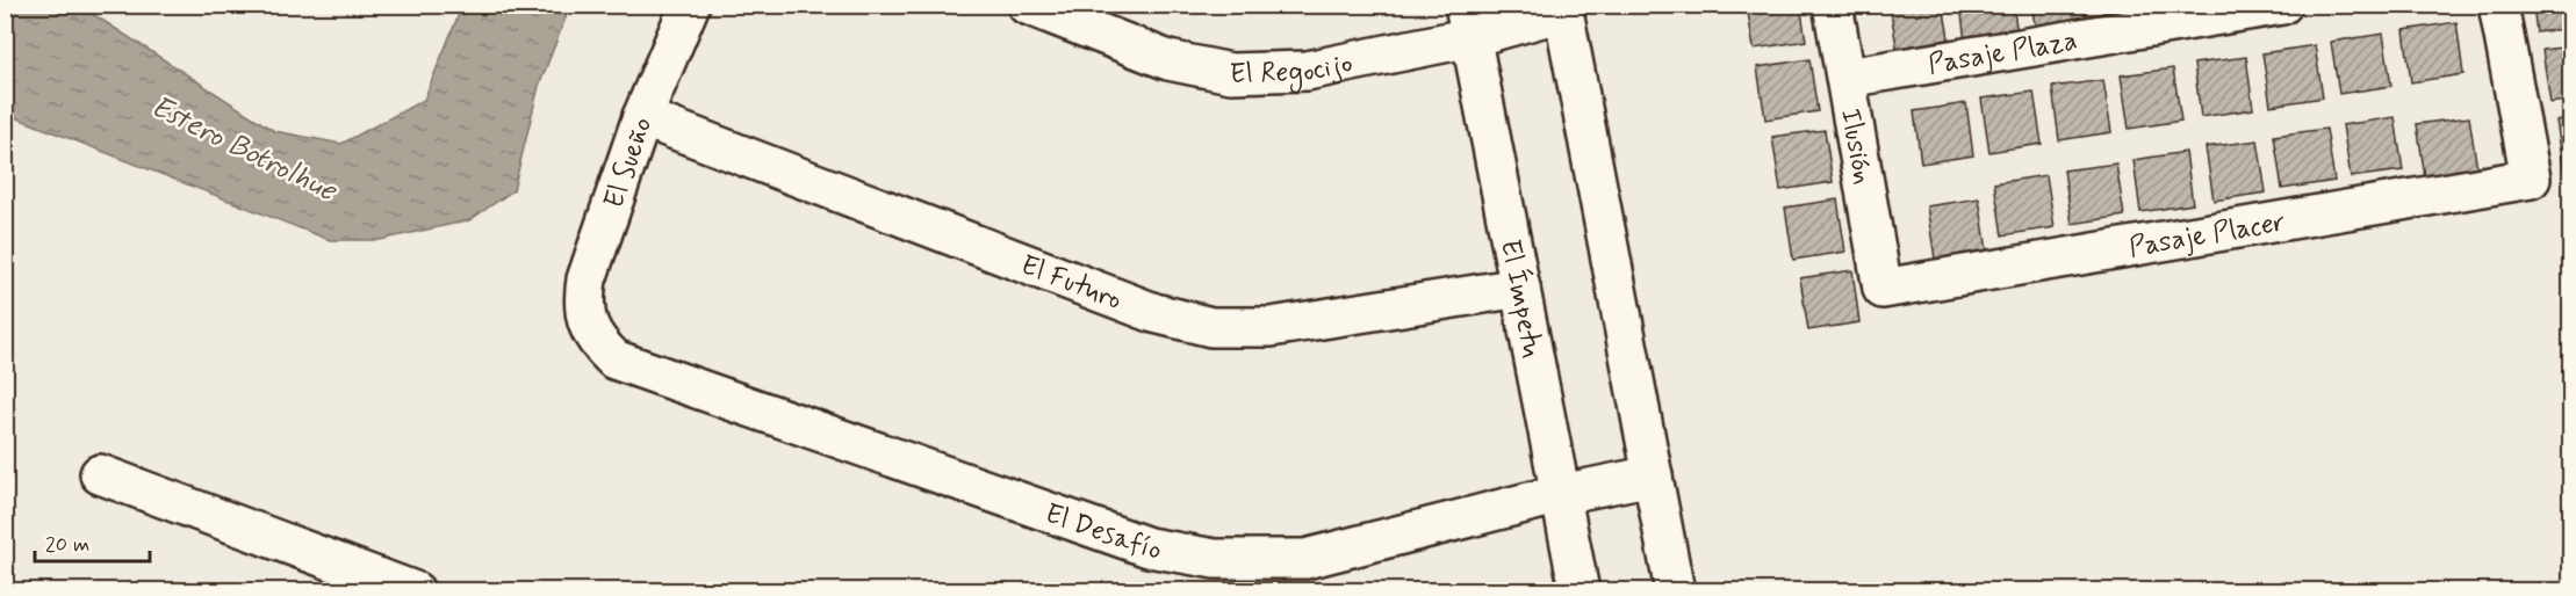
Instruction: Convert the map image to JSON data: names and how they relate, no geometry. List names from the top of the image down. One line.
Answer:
{"streets":{"street":["Pasaje Plaza","El Regocijo","Ilusión","El Sueño","Pasaje Placer","El Futuro","El Ímpetu","El Desafío"]},"crossings":[["Pasaje Plaza","Ilusión"],["El Regocijo","El Ímpetu"],["Ilusión","Pasaje Placer"],["El Sueño","El Futuro"],["El Sueño","El Desafío"],["El Futuro","El Ímpetu"],["El Ímpetu","El Desafío"]],"water":["Estero Botrolhue"],"scale_bar":"20 m"}
